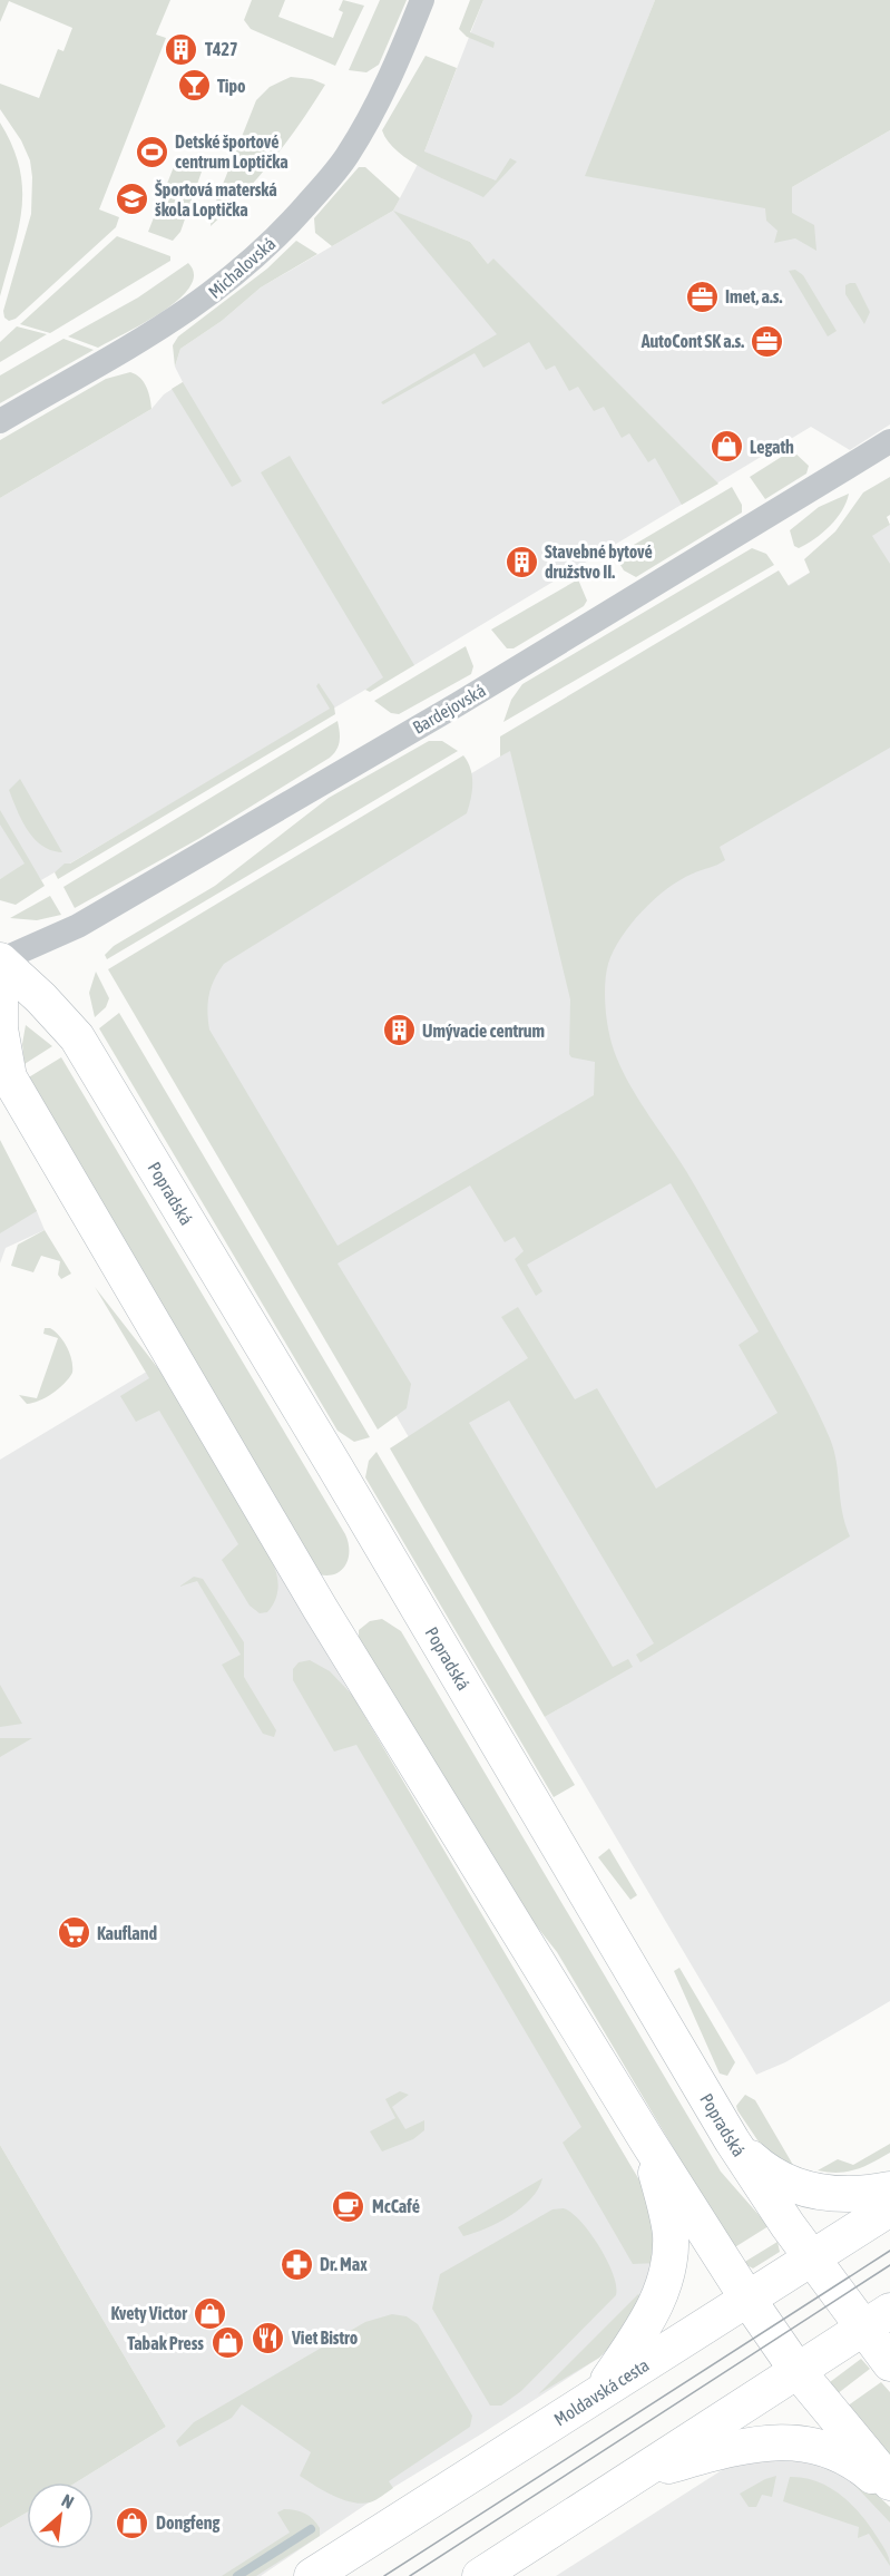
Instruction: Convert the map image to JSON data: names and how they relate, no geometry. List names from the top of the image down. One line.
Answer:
{"streets":{"street":["Michalovská","Bardejovská","Popradská","Moldavská cesta"]},"crossings":[["Bardejovská","Popradská"],["Popradská","Moldavská cesta"]],"places":{"building":["T427","Stavebné bytové družstvo II.","Umývacie centrum"],"bar":["Tipo"],"sports":["Detské športové centrum Loptička"],"school or university":["Športová materská škola Loptička"],"office":["Imet, a.s.","AutoCont SK a.s."],"shop":["Legath","Kvety Victor","Tabak Press","Dongfeng"],"supermarket":["Kaufland"],"cafe":["McCafé"],"pharmacy":["Dr. Max"],"restaurant":["Viet Bistro"]},"north":"top right"}
